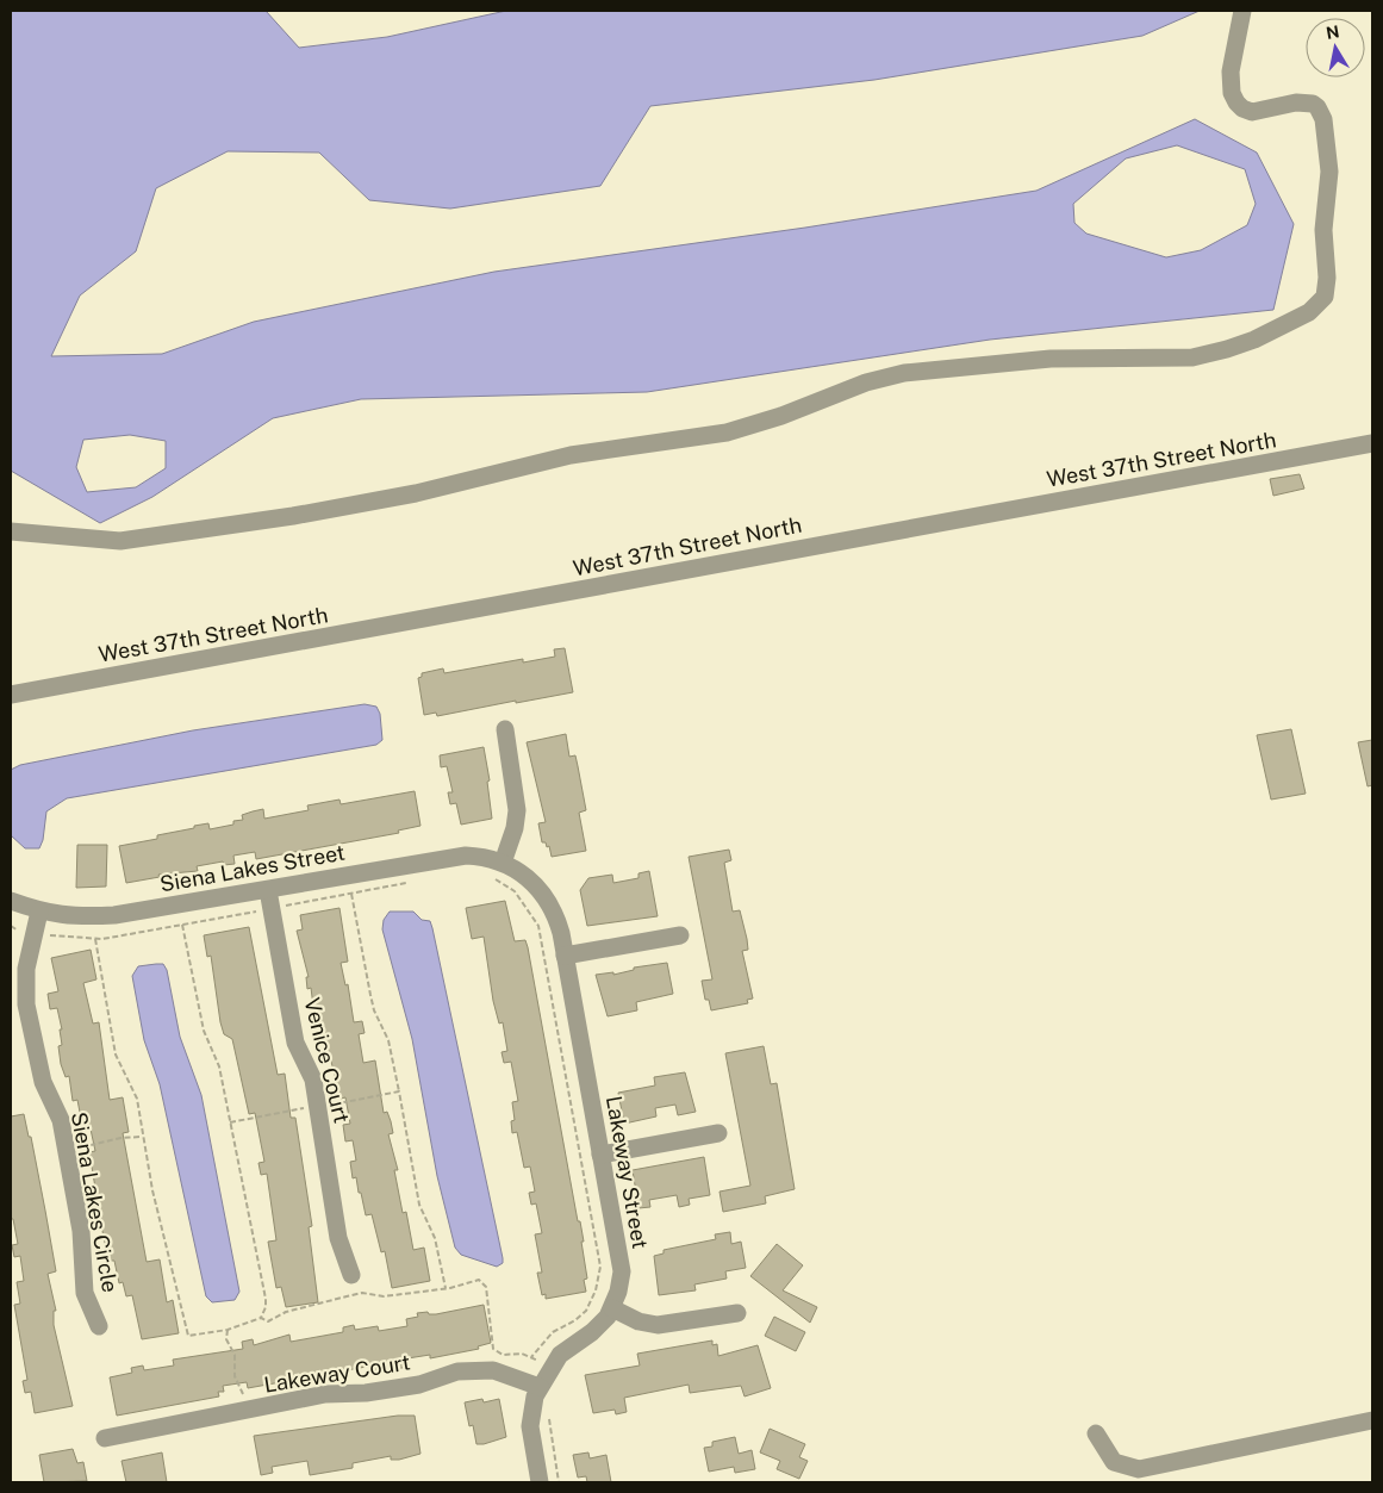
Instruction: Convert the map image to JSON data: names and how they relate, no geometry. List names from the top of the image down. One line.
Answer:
{"streets":{"street":["West 37th Street North","Siena Lakes Street","Venice Court","Lakeway Street","Siena Lakes Circle","Lakeway Court"]},"crossings":[["Siena Lakes Street","Venice Court"],["Siena Lakes Street","Lakeway Street"],["Siena Lakes Street","Siena Lakes Circle"],["Lakeway Street","Lakeway Court"]],"north":"top"}
